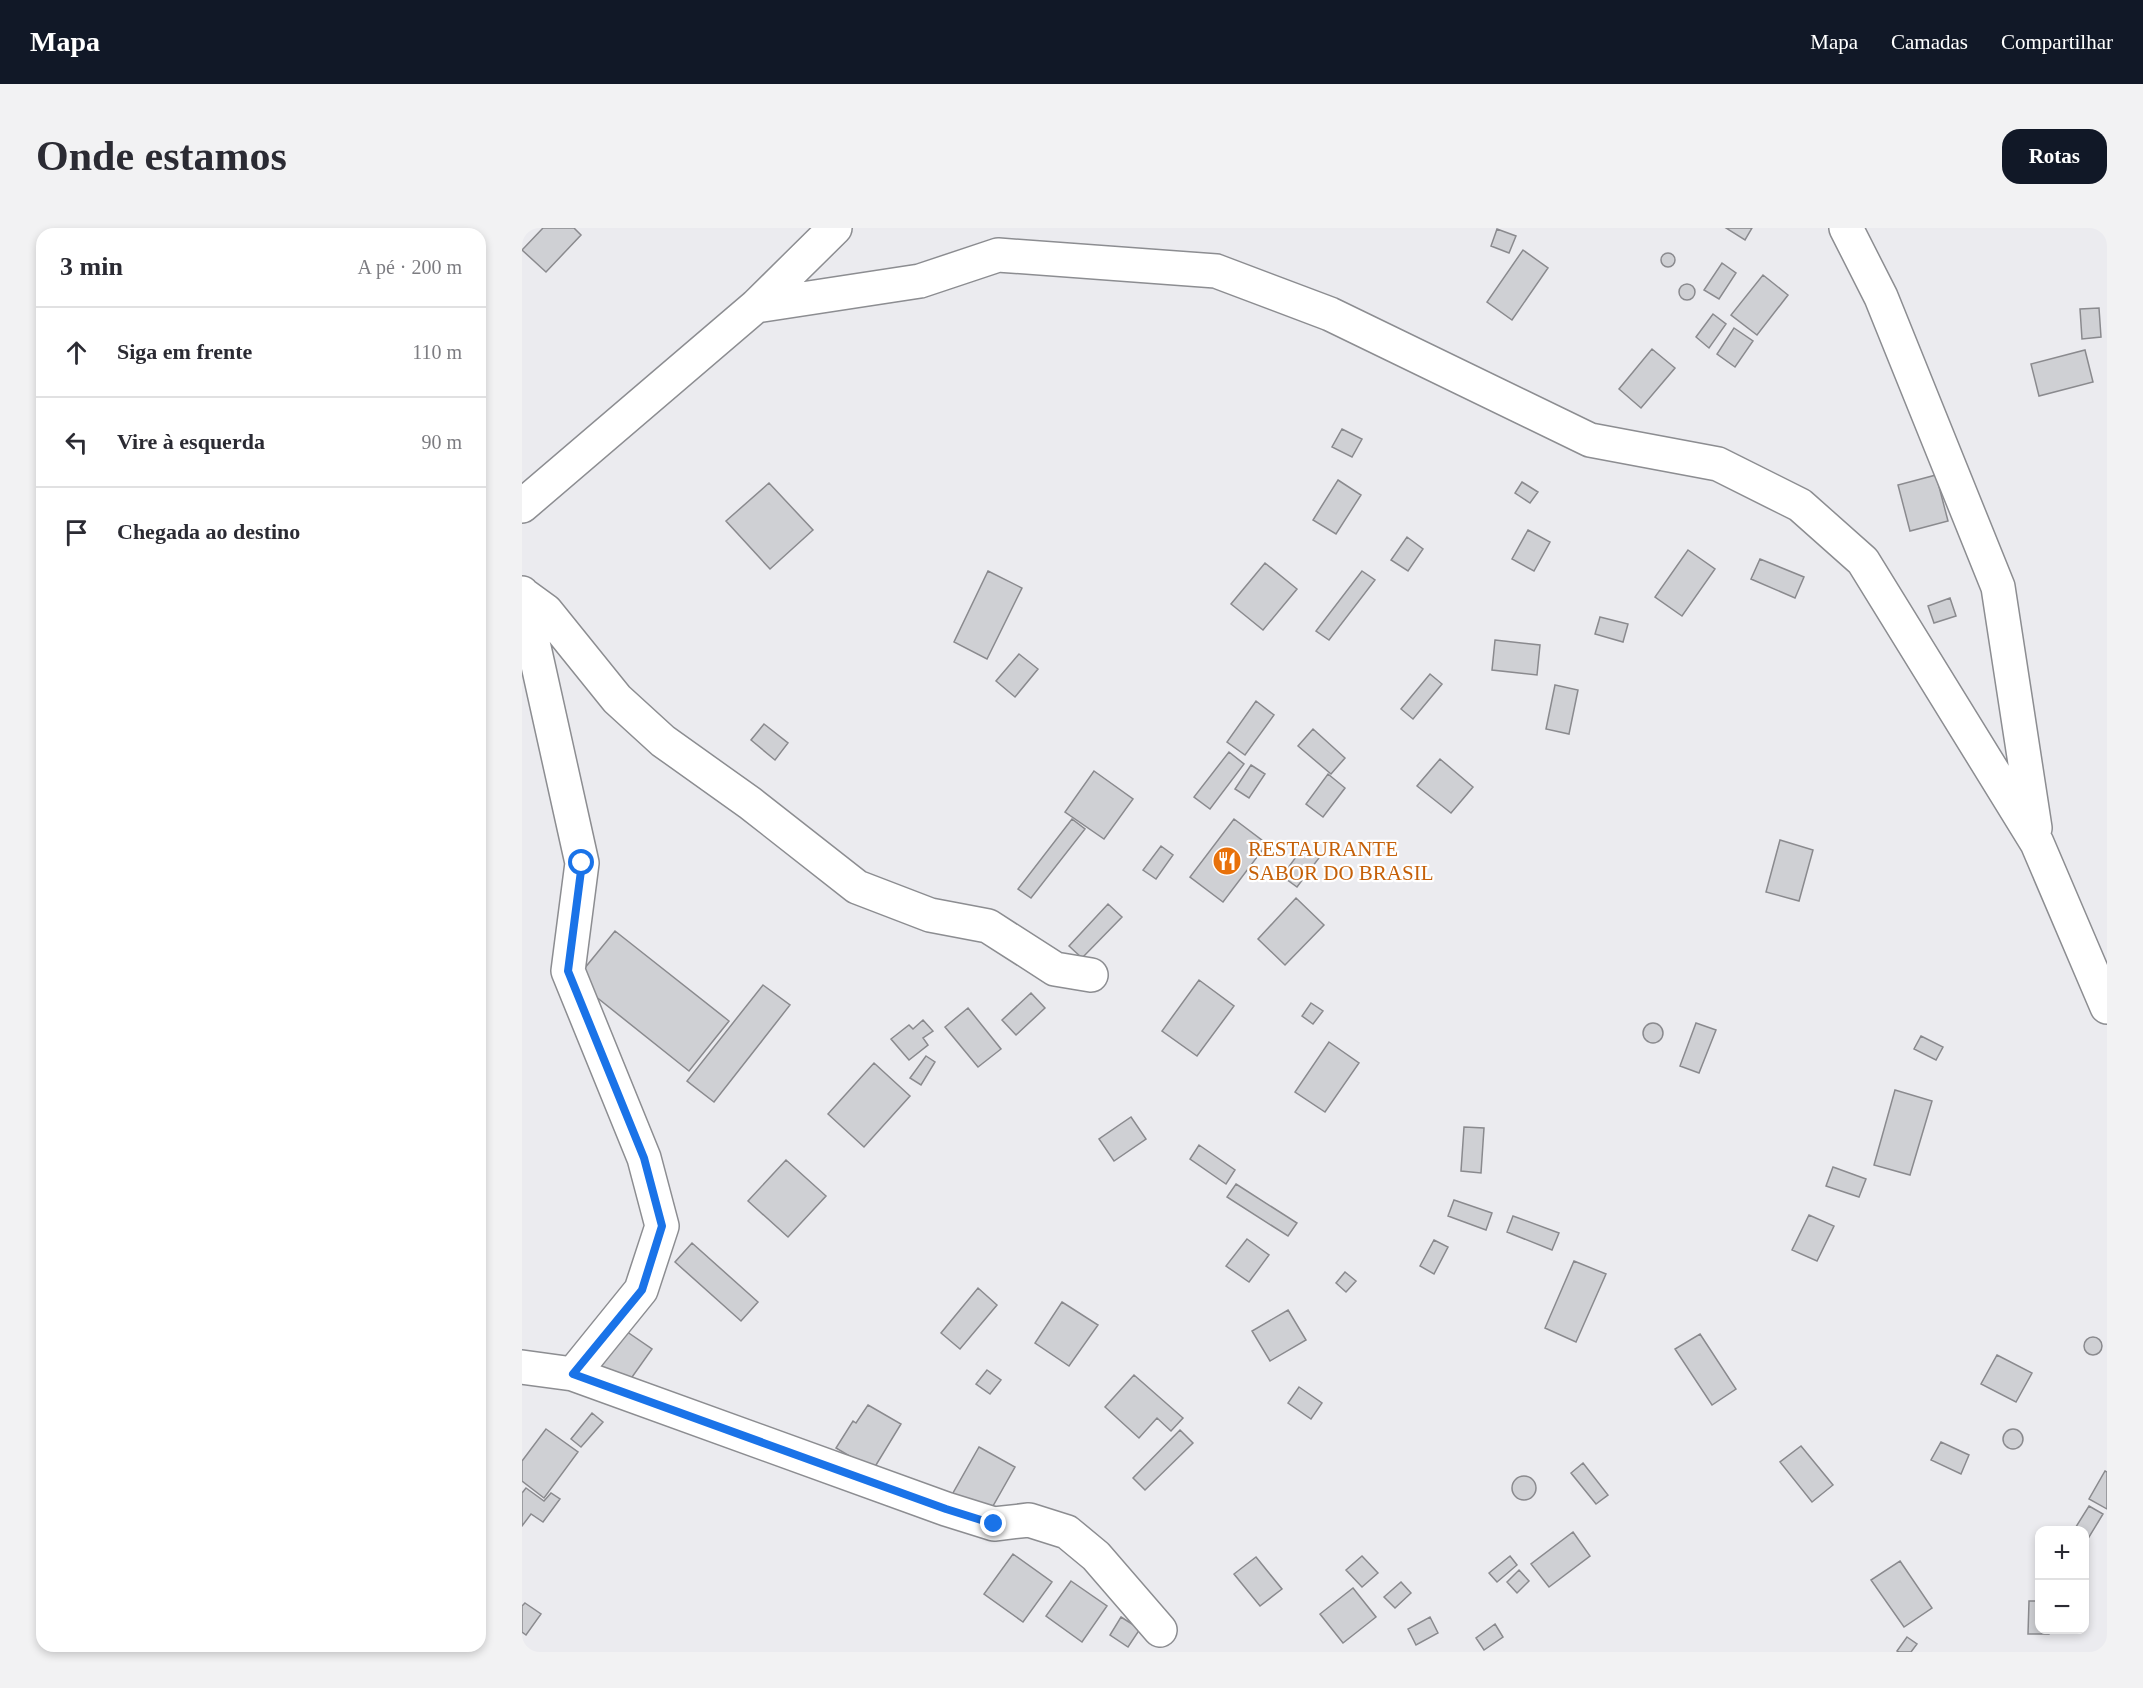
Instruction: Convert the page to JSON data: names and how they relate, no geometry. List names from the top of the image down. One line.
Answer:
{"places":{"restaurant":["RESTAURANTE SABOR DO BRASIL"]},"page":{"header":"Mapa","nav":["Mapa","Camadas","Compartilhar"],"buttons":"Rotas","title":"Onde estamos","heading":["3 min","A pé · 200 m"],"list":[["Siga em frente","110 m"],["Vire à esquerda","90 m"],"Chegada ao destino"],"map_buttons":["+","−"]}}
